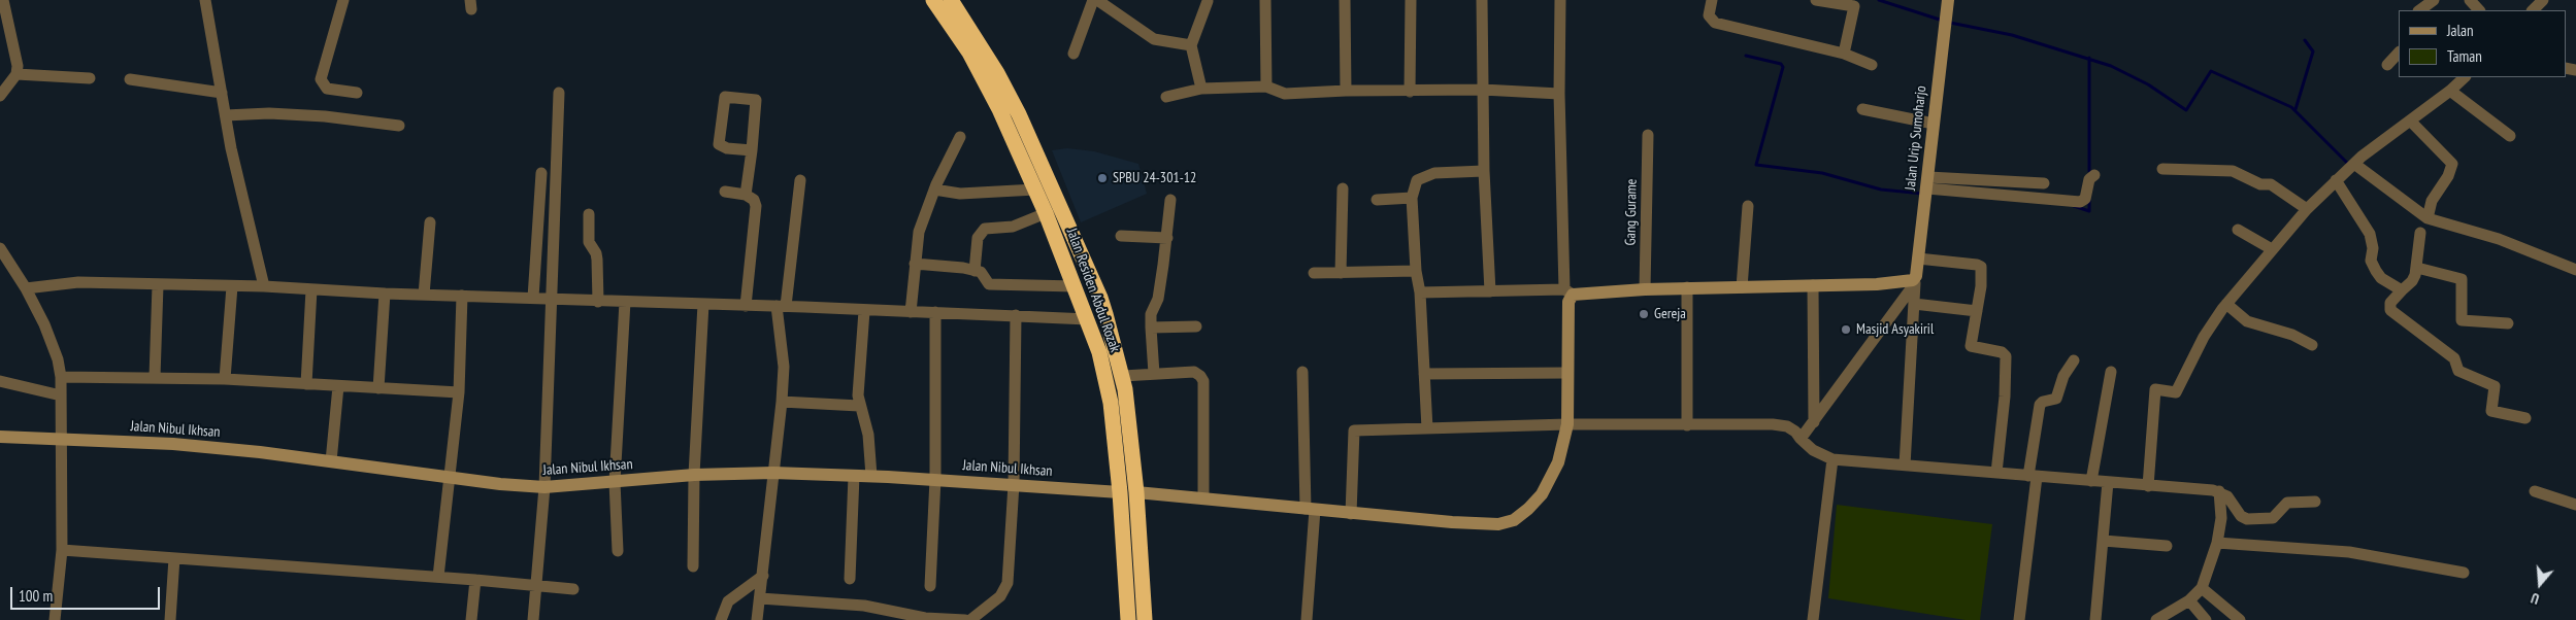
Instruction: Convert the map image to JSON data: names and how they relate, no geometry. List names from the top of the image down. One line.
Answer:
{"streets":{"highway":["Jalan Residen Abdul Rozak"],"street":["Jalan Urip Sumoharjo","Gang Gurame","Jalan Nibul Ikhsan"]},"crossings":[["Jalan Residen Abdul Rozak","Jalan Nibul Ikhsan"]],"places":["SPBU 24-301-12","Gereja","Masjid Asyakiril"],"legend":["Jalan","Taman"],"scale_bar":"100 m","north":"bottom"}
